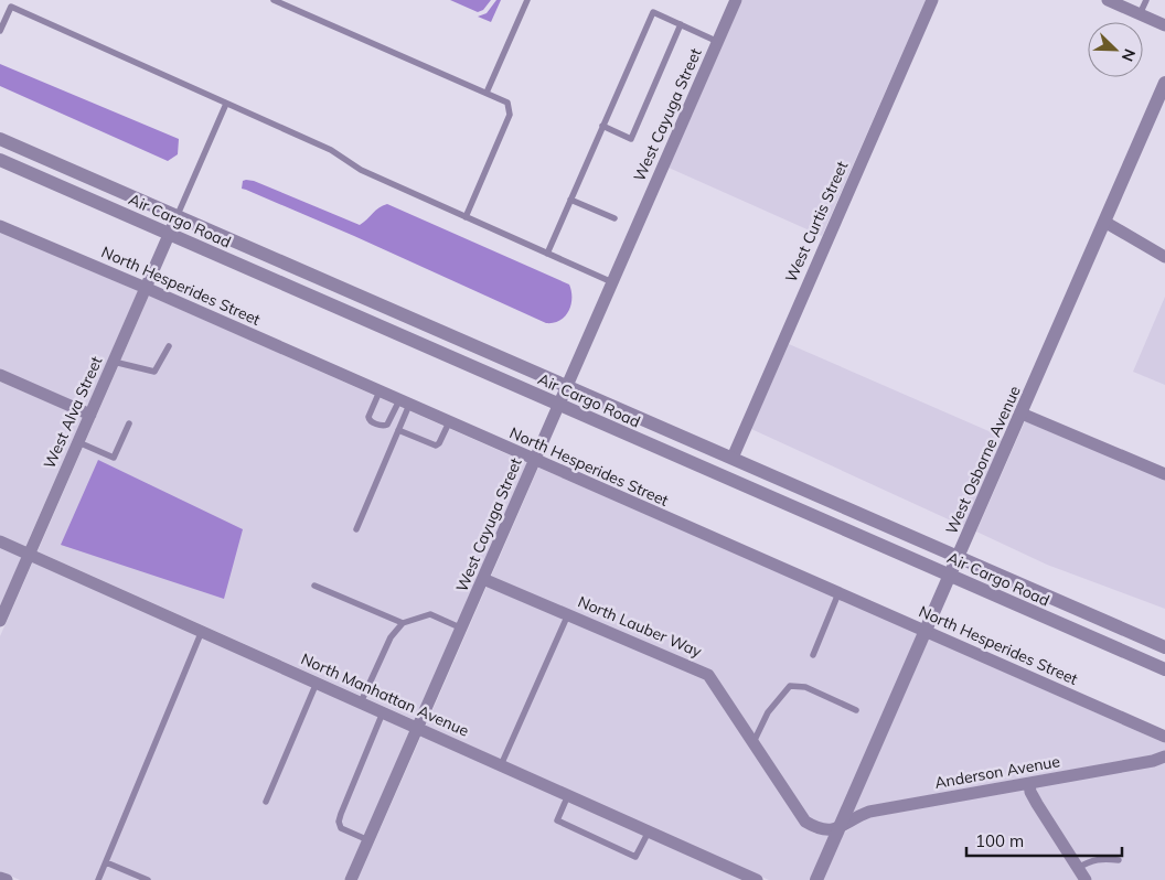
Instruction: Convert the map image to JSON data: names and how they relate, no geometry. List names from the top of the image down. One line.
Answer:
{"streets":{"street":["West Cayuga Street","Air Cargo Road","West Curtis Street","North Hesperides Street","West Alva Street","West Osborne Avenue","North Lauber Way","North Manhattan Avenue","Anderson Avenue"]},"crossings":[["West Cayuga Street","Air Cargo Road"],["West Cayuga Street","North Hesperides Street"],["West Cayuga Street","North Lauber Way"],["West Cayuga Street","North Manhattan Avenue"],["Air Cargo Road","West Curtis Street"],["Air Cargo Road","West Alva Street"],["Air Cargo Road","West Osborne Avenue"],["North Hesperides Street","West Alva Street"],["North Hesperides Street","West Osborne Avenue"],["West Alva Street","North Manhattan Avenue"],["West Osborne Avenue","North Lauber Way"],["West Osborne Avenue","Anderson Avenue"],["North Lauber Way","Anderson Avenue"]],"scale_bar":"100 m","north":"bottom right"}
